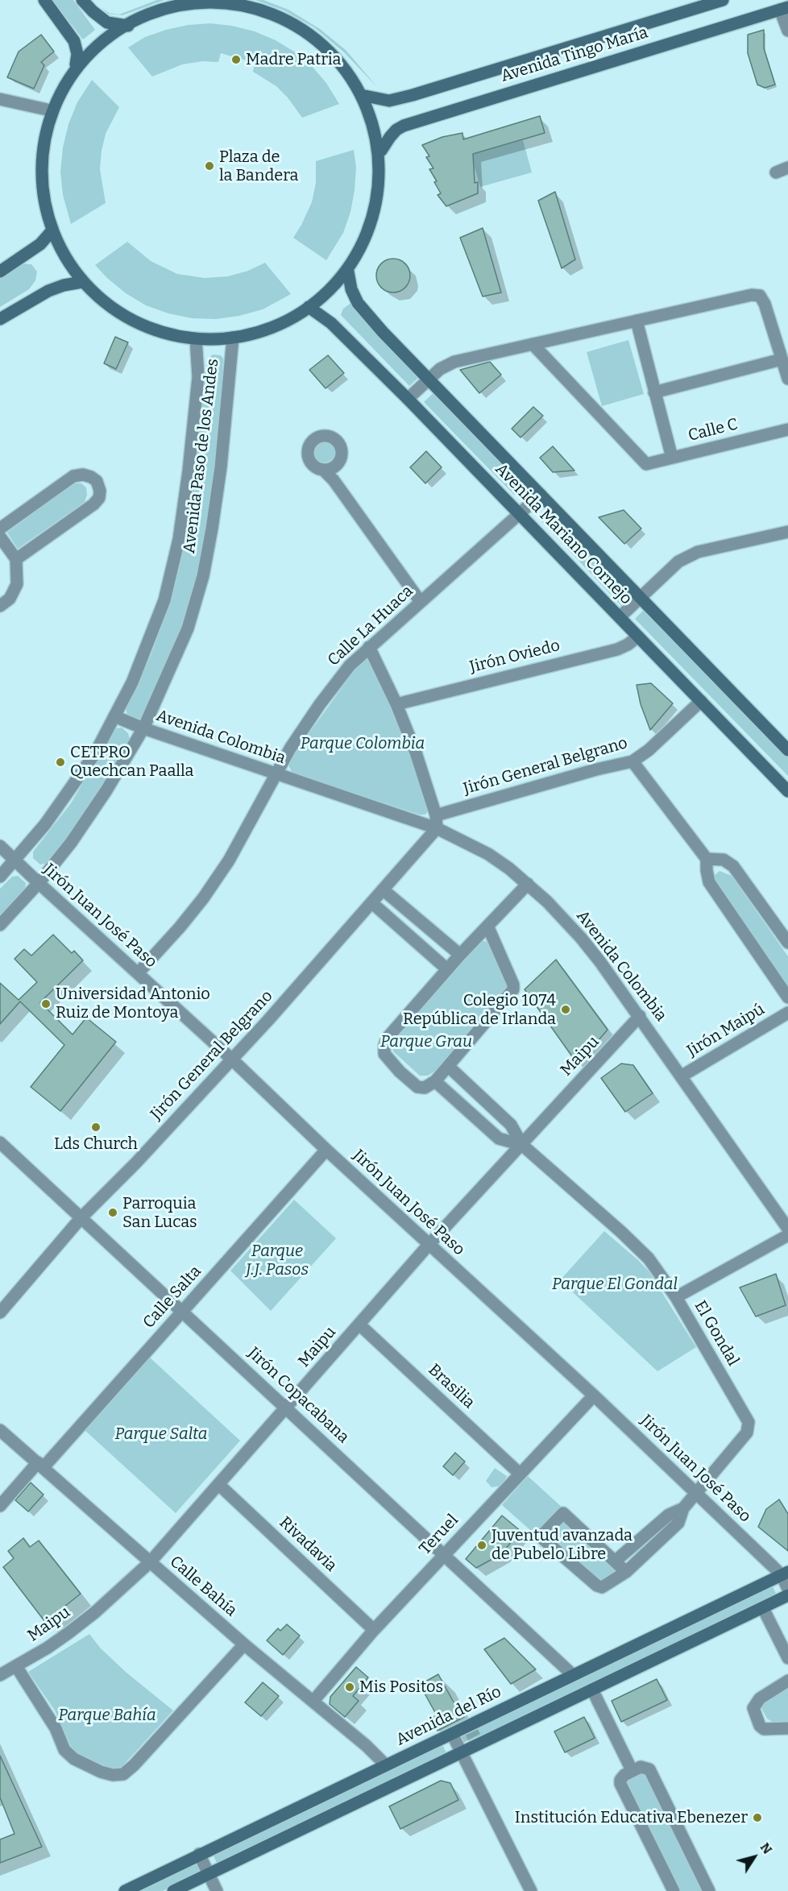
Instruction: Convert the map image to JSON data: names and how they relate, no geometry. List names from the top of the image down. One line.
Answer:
{"streets":{"main road":["Avenida Tingo María","Avenida Mariano Cornejo","Avenida del Río"],"street":["Calle C","Avenida Paso de los Andes","Calle La Huaca","Jirón Oviedo","Avenida Colombia","Jirón General Belgrano","Jirón Juan José Paso","Jirón Maipú","Maipu","Calle Salta","El Gondal","Brasilia","Jirón Copacabana","Teruel","Rivadavia","Calle Bahía"]},"crossings":[["Avenida Paso de los Andes","Avenida Colombia"],["Avenida Paso de los Andes","Jirón Juan José Paso"],["Avenida Mariano Cornejo","Calle La Huaca"],["Avenida Mariano Cornejo","Jirón Oviedo"],["Avenida Mariano Cornejo","Jirón General Belgrano"],["Calle La Huaca","Avenida Colombia"],["Calle La Huaca","Jirón Juan José Paso"],["Avenida Colombia","Jirón General Belgrano"],["Avenida Colombia","Jirón Maipú"],["Avenida Colombia","Maipu"],["Jirón General Belgrano","Jirón Juan José Paso"],["Jirón General Belgrano","Jirón Copacabana"],["Jirón Juan José Paso","Maipu"],["Jirón Juan José Paso","Calle Salta"],["Jirón Juan José Paso","El Gondal"],["Jirón Juan José Paso","Teruel"],["Jirón Juan José Paso","Avenida del Río"],["Maipu","El Gondal"],["Maipu","Brasilia"],["Maipu","Jirón Copacabana"],["Maipu","Rivadavia"],["Maipu","Calle Bahía"],["Calle Salta","Jirón Copacabana"],["Calle Salta","Calle Bahía"],["Brasilia","Teruel"],["Jirón Copacabana","Teruel"],["Jirón Copacabana","Avenida del Río"],["Teruel","Rivadavia"],["Teruel","Calle Bahía"],["Calle Bahía","Avenida del Río"]],"parks":["Parque Colombia","Parque Grau","Parque J.J. Pasos","Parque El Gondal","Parque Salta","Parque Bahía"],"places":["Madre Patria","Plaza de la Bandera","CETPRO Quechcan Paalla","Universidad Antonio Ruiz de Montoya","Colegio 1074 República de Irlanda","Lds Church","Parroquia San Lucas","Juventud avanzada de Pubelo Libre","Mis Positos","Institución Educativa Ebenezer"],"north":"top right"}
